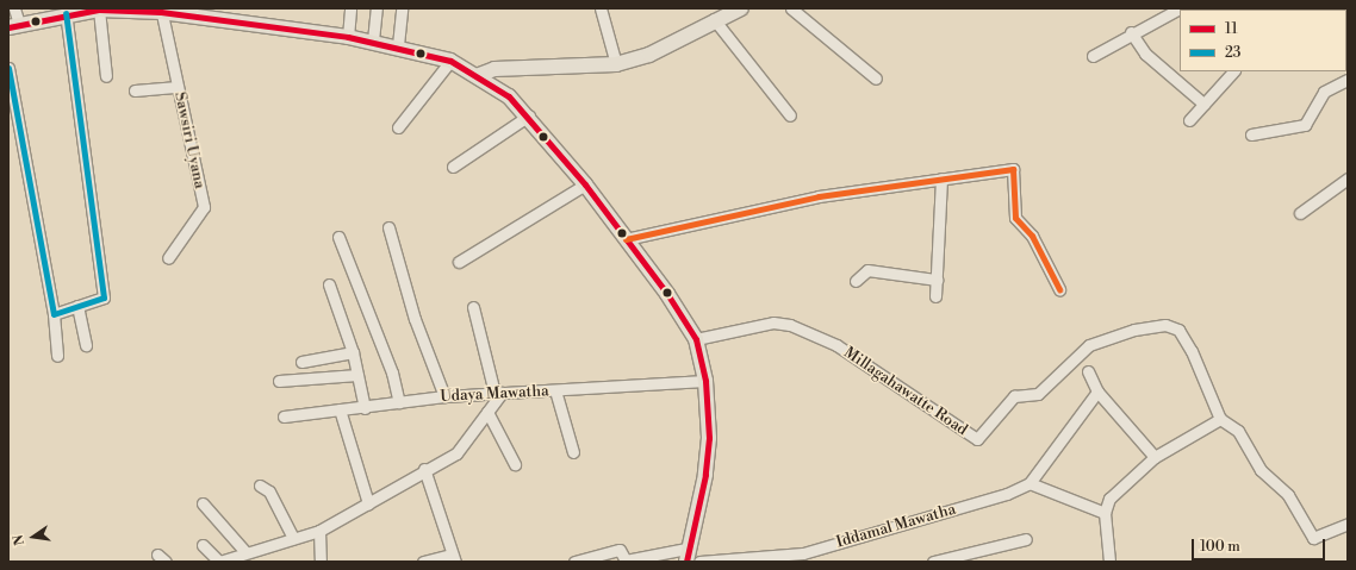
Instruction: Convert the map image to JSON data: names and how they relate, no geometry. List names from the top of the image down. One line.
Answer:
{"streets":{"street":["Sawsiri Uyana","Millagahawatte Road","Udaya Mawatha","Iddamal Mawatha"]},"lines":["transit line 11","transit line 23"],"legend":["11","23"],"scale_bar":"100 m","north":"left"}
